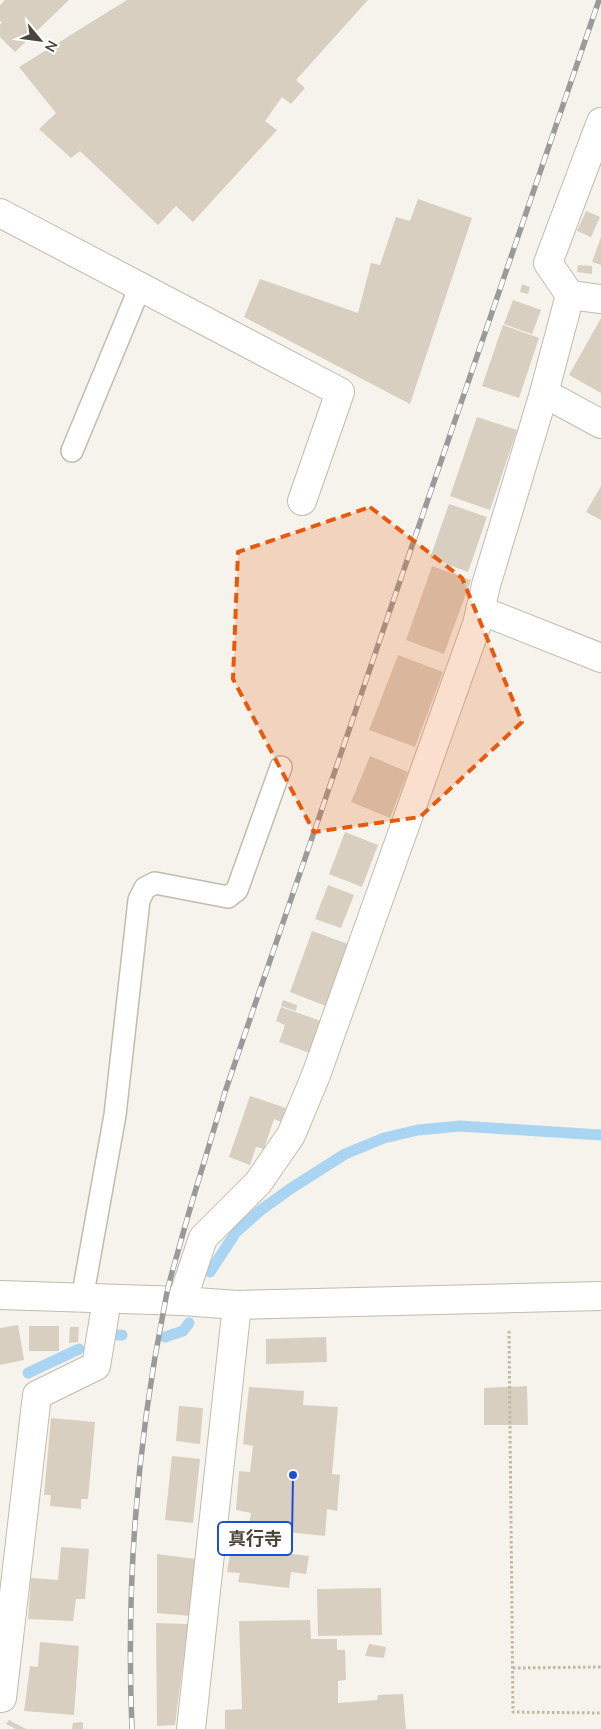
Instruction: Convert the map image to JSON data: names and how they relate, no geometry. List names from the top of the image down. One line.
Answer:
{"places":["真行寺"],"north":"bottom right"}
